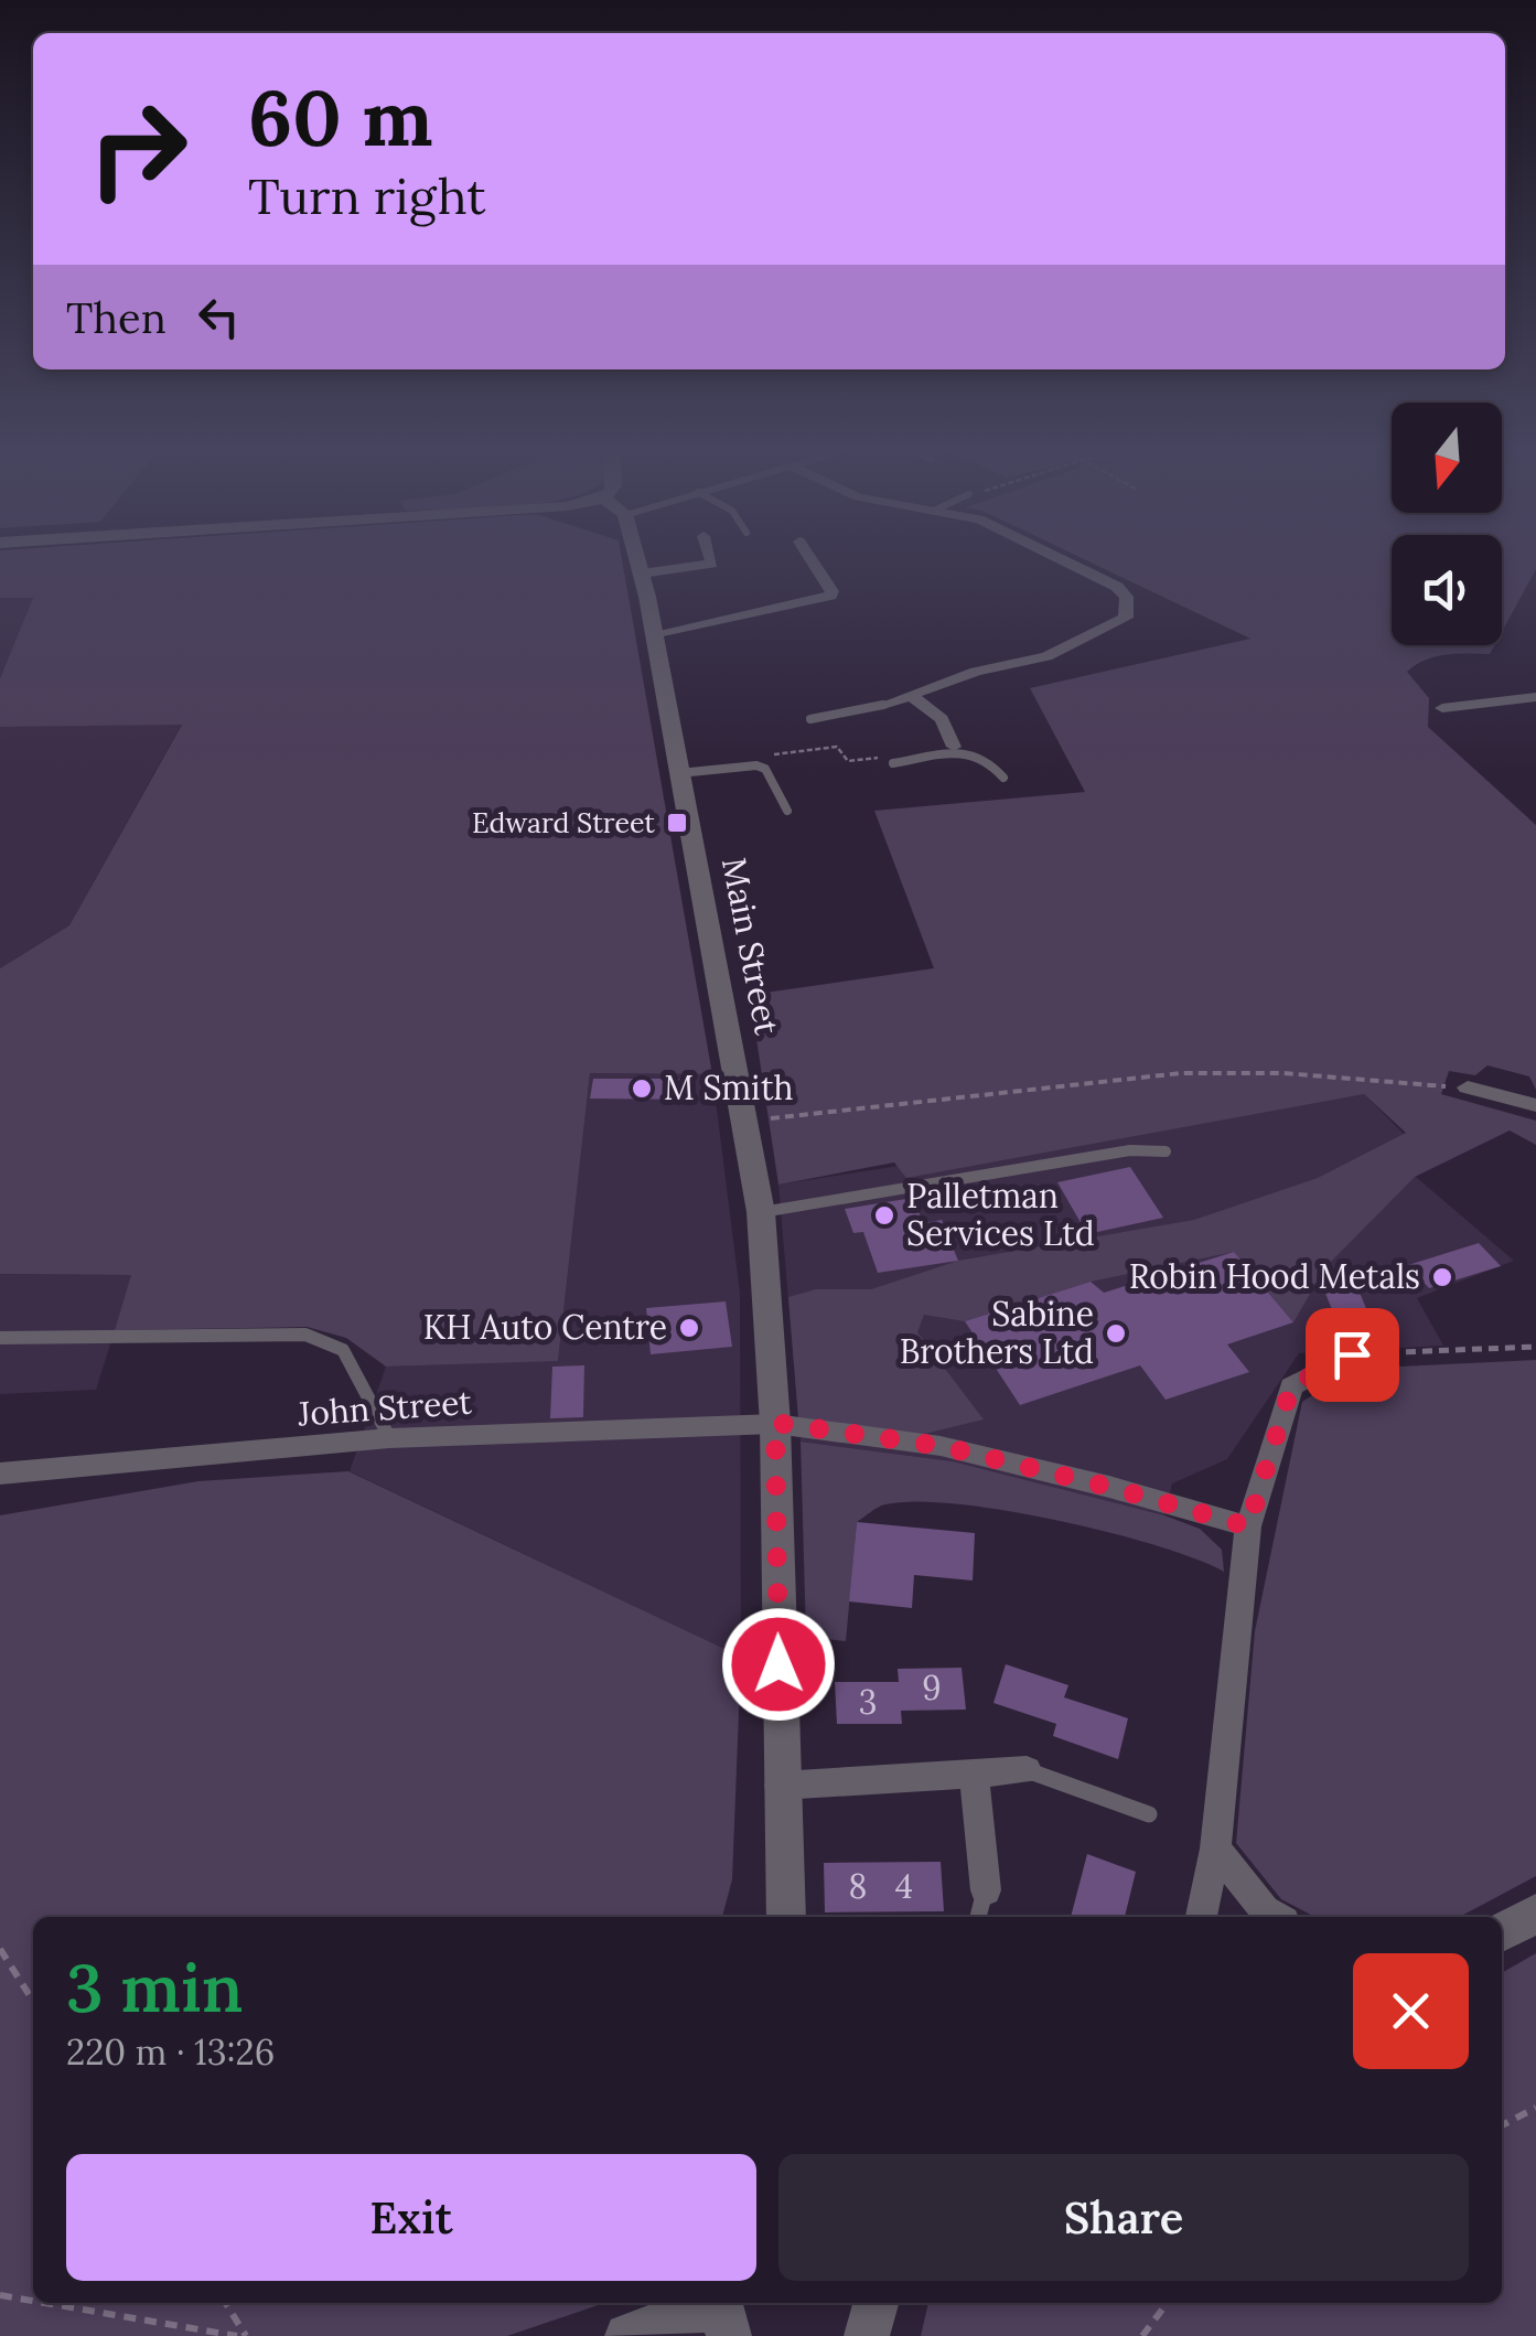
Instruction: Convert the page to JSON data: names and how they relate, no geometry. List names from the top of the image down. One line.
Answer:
{"streets":{"street":["Main Street","John Street"]},"crossings":[["Main Street","John Street"]],"places":{"transit":["Edward Street"],"other":["M Smith","Palletman Services Ltd","Robin Hood Metals","KH Auto Centre","Sabine Brothers Ltd"]},"house_numbers":["9","3","8","4"],"north":"bottom","page":{"turn":["60 m","Turn right"],"then":"Then","heading":["3 min","220 m · 13:26"],"buttons":["Exit","Share"]}}
